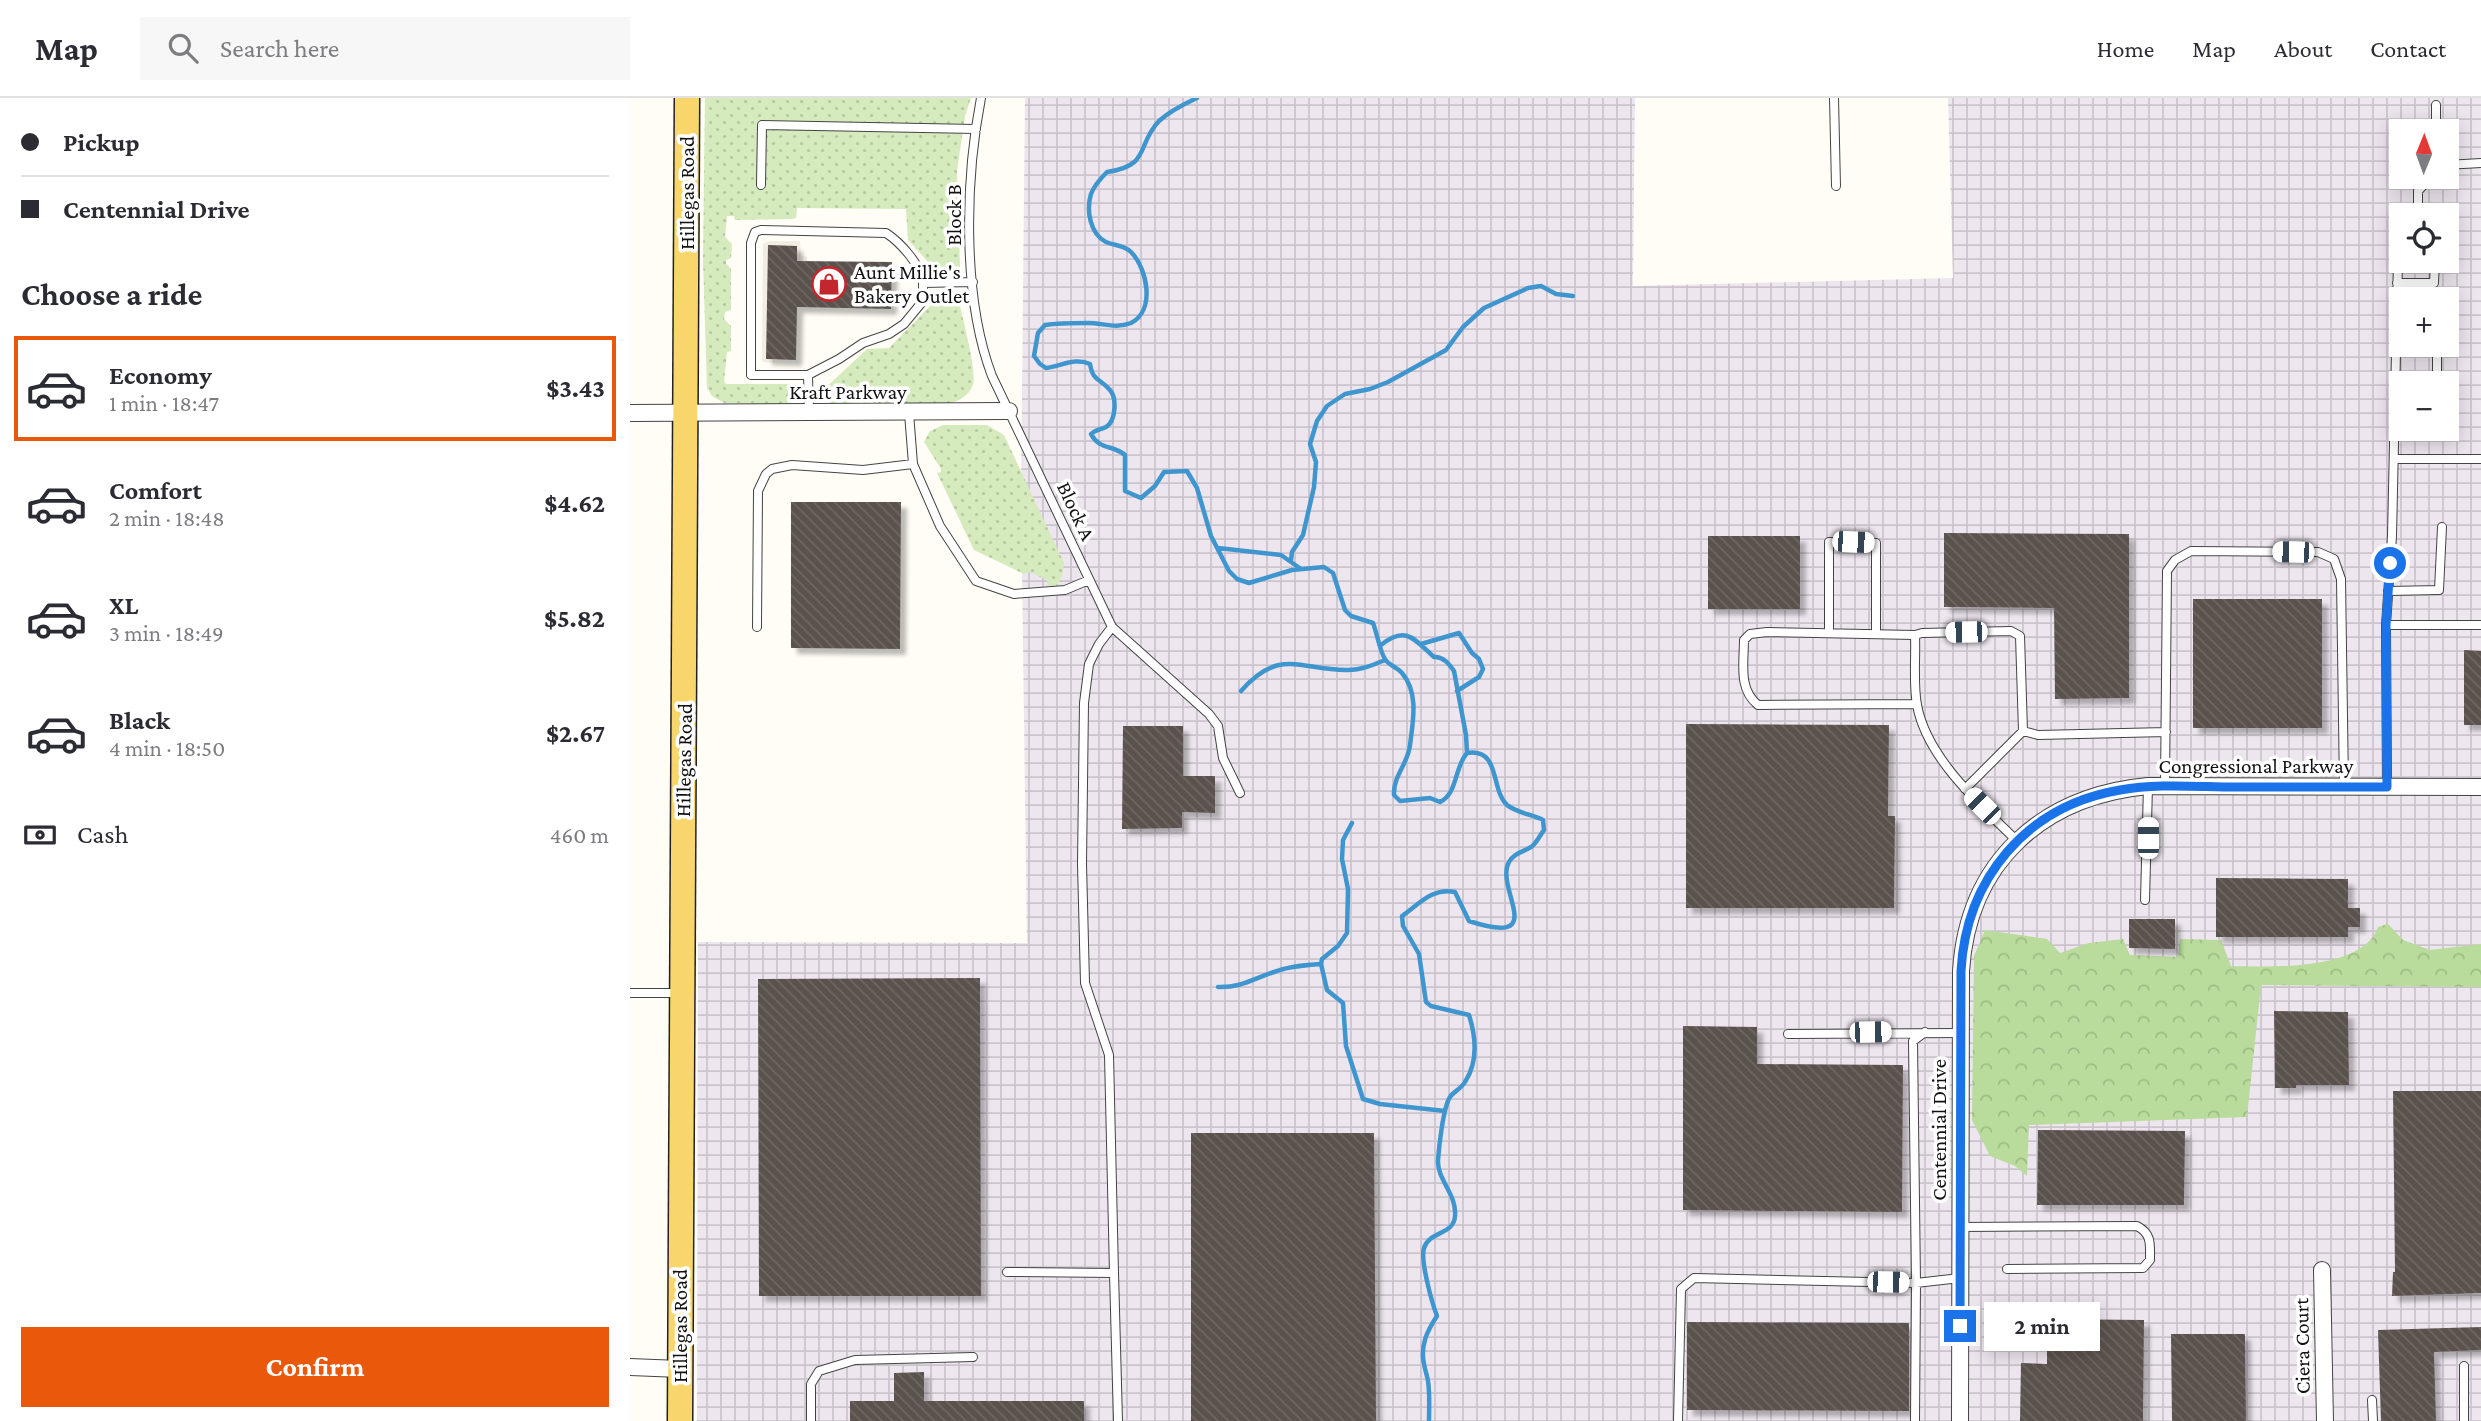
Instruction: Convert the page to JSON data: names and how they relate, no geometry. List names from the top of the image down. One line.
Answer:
{"streets":{"main road":["Hillegas Road"],"street":["Kraft Parkway","Congressional Parkway","Centennial Drive","Ciera Court"],"lane":["Block B","Block A"]},"crossings":[["Hillegas Road","Kraft Parkway"],["Block B","Kraft Parkway"],["Block B","Block A"],["Kraft Parkway","Block A"],["Congressional Parkway","Centennial Drive"]],"places":{"shop":["Aunt Millie's Bakery Outlet"]},"north":"top","page":{"header":"Map","search":"Search here","nav":["Home","Map","About","Contact"],"banner":["Pickup","Centennial Drive"],"map_buttons":["+","−"],"heading":"Choose a ride","list":[{"name":"Economy","note":"1 min · 18:47","value":"$3.43"},{"name":"Comfort","note":"2 min · 18:48","value":"$4.62"},{"name":"XL","note":"3 min · 18:49","value":"$5.82"},{"name":"Black","note":"4 min · 18:50","value":"$2.67"}],"pay":["Cash","460 m"],"bubble":"2 min","buttons":"Confirm"}}
